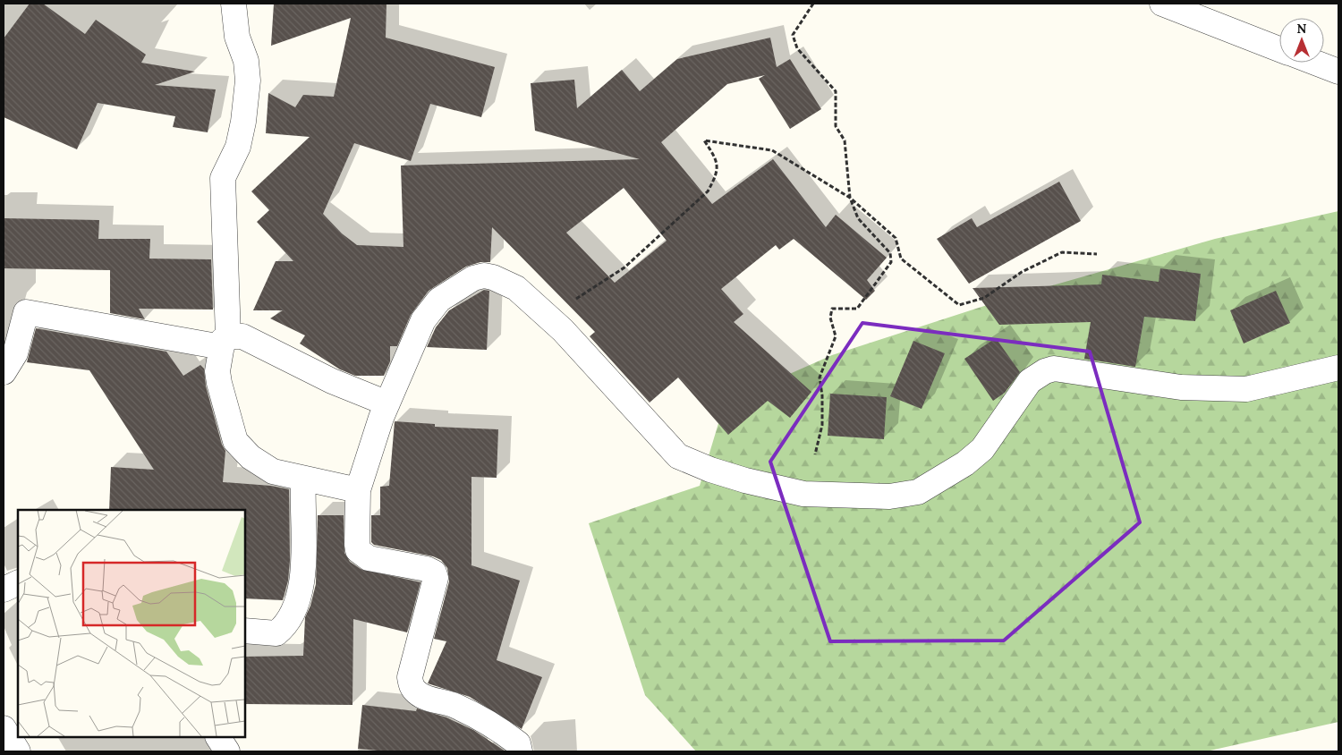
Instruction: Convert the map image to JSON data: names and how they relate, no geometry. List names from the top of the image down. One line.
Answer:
{"north":"top"}
